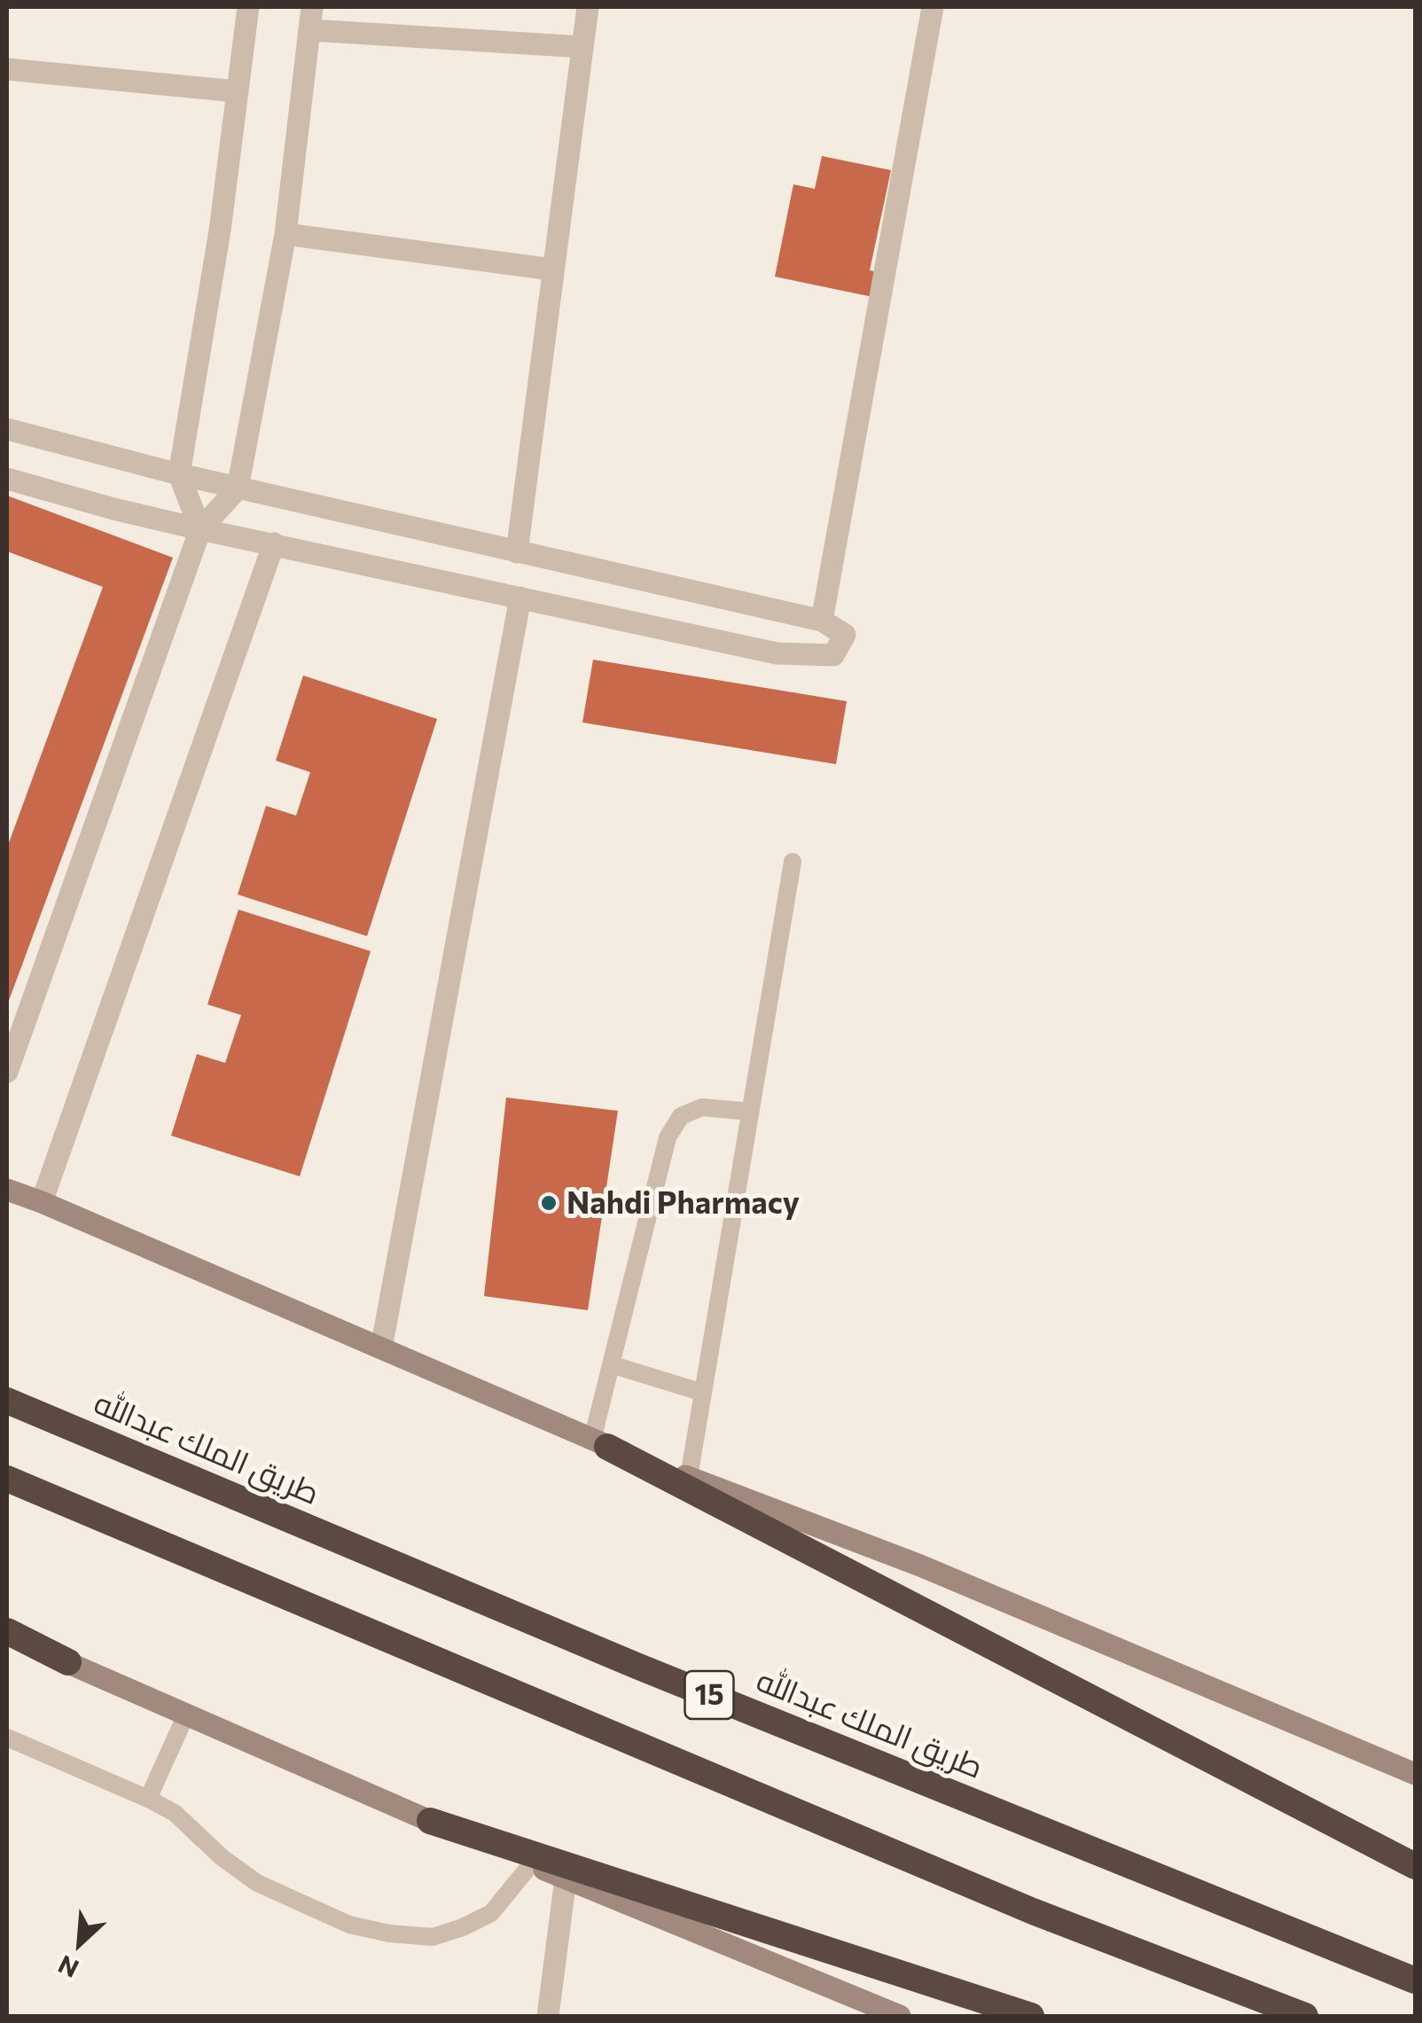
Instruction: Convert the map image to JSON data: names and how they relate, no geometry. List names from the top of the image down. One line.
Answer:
{"streets":{"highway":["طريق الملك عبدالله","15"]},"places":["Nahdi Pharmacy"],"north":"bottom left"}
